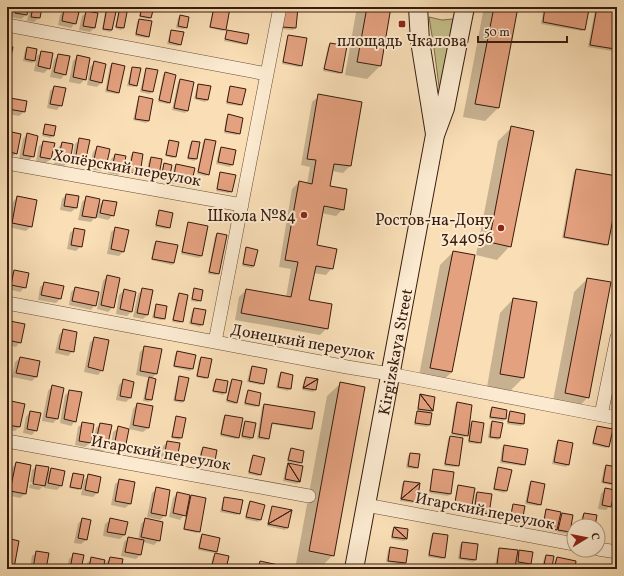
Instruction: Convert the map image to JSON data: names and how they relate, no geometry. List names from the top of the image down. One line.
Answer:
{"streets":{"main road":["Kirgizskaya Street"],"street":["Хопёрский переулок","Донецкий переулок","Игарский переулок"]},"crossings":[["Донецкий переулок","Kirgizskaya Street"],["Kirgizskaya Street","Игарский переулок"]],"places":{"transit":["площадь Чкалова"],"other":["Школа №84","Ростов-на-Дону 344056"]},"scale_bar":"50 m","north":"right"}
